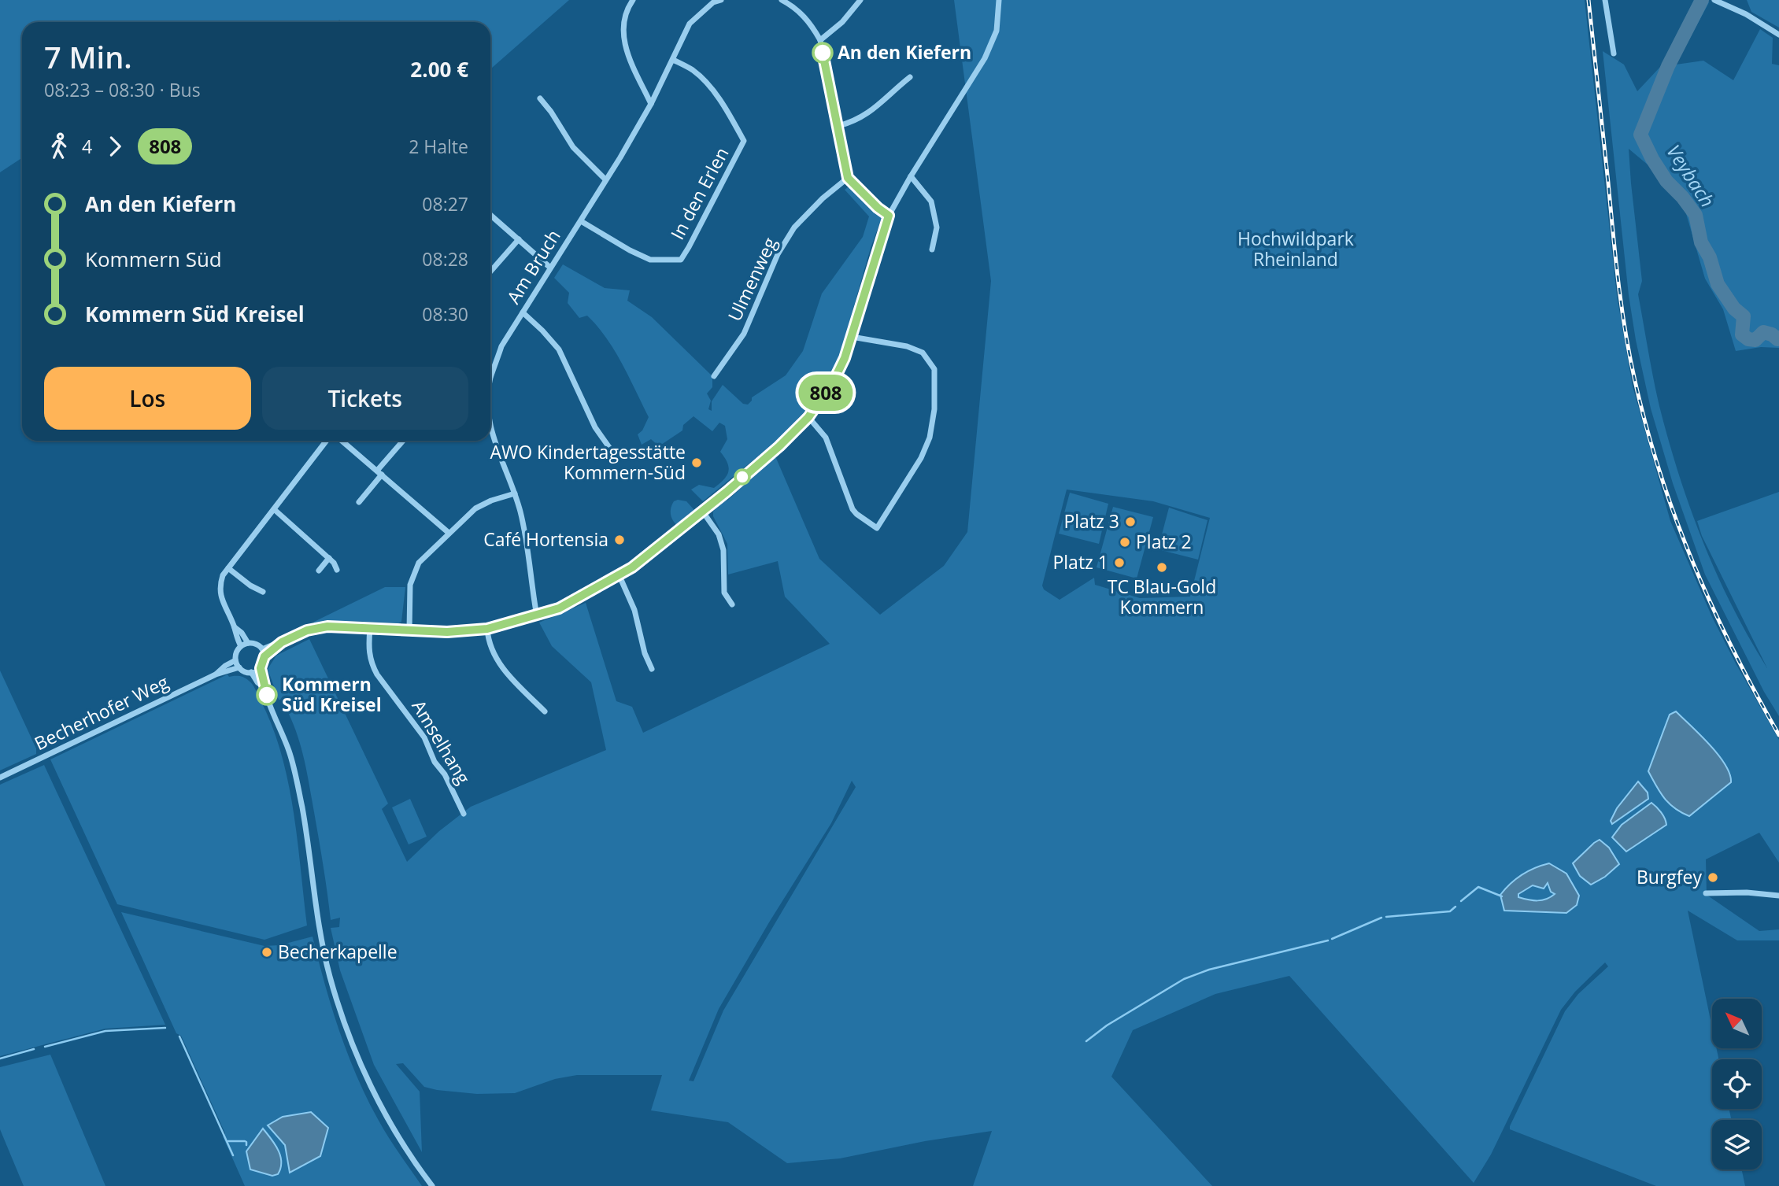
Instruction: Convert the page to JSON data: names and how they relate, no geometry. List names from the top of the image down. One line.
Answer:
{"streets":{"street":["In den Erlen","Am Bruch","Ulmenweg","Becherhofer Weg","Amselhang"]},"crossings":[["In den Erlen","Am Bruch"]],"water":["Veybach"],"parks":["Hochwildpark Rheinland"],"places":["An den Kiefern","AWO Kindertagesstätte Kommern-Süd","Platz 3","Café Hortensia","Platz 2","Platz 1","TC Blau-Gold Kommern","Kommern Süd Kreisel","Burgfey","Becherkapelle"],"lines":["bus line 808"],"north":"top left","page":{"on_map":"808","heading":["7 Min.","08:23 – 08:30 · Bus","2.00 €"],"legs":["4","808","2 Halte"],"list":[{"name":"An den Kiefern","value":"08:27"},{"name":"Kommern Süd","value":"08:28"},{"name":"Kommern Süd Kreisel","value":"08:30"}],"buttons":["Los","Tickets"]}}
